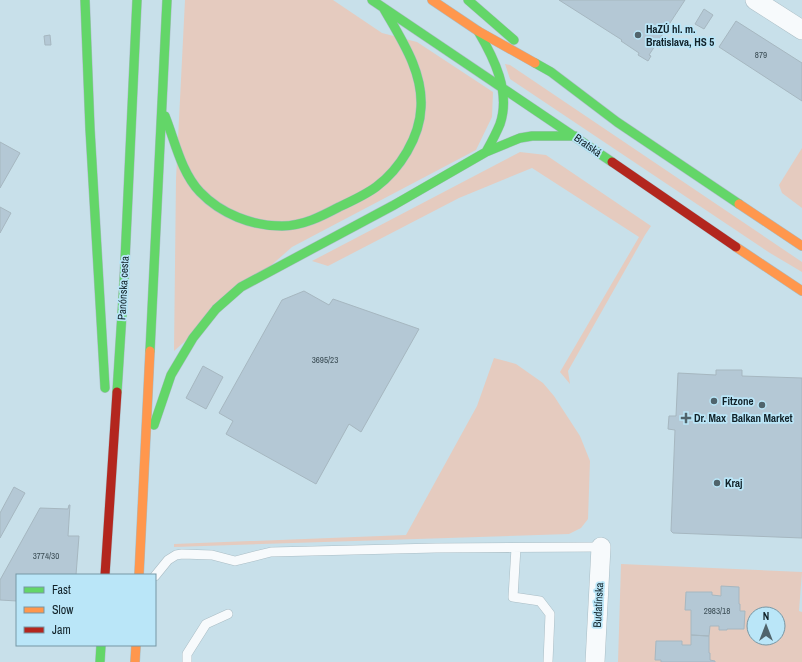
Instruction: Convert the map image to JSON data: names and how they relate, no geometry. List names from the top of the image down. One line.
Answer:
{"streets":{"main road":["Bratská","Panónska cesta"],"street":["Budatínska"]},"places":{"other":["HaZÚ hl. m. Bratislava, HS 5","Fitzone","Balkan Market","Kraj"],"health":["Dr. Max"]},"house_numbers":["879","3695/23","3774/30","2983/18"],"legend":["Fast","Slow","Jam"],"north":"top"}
